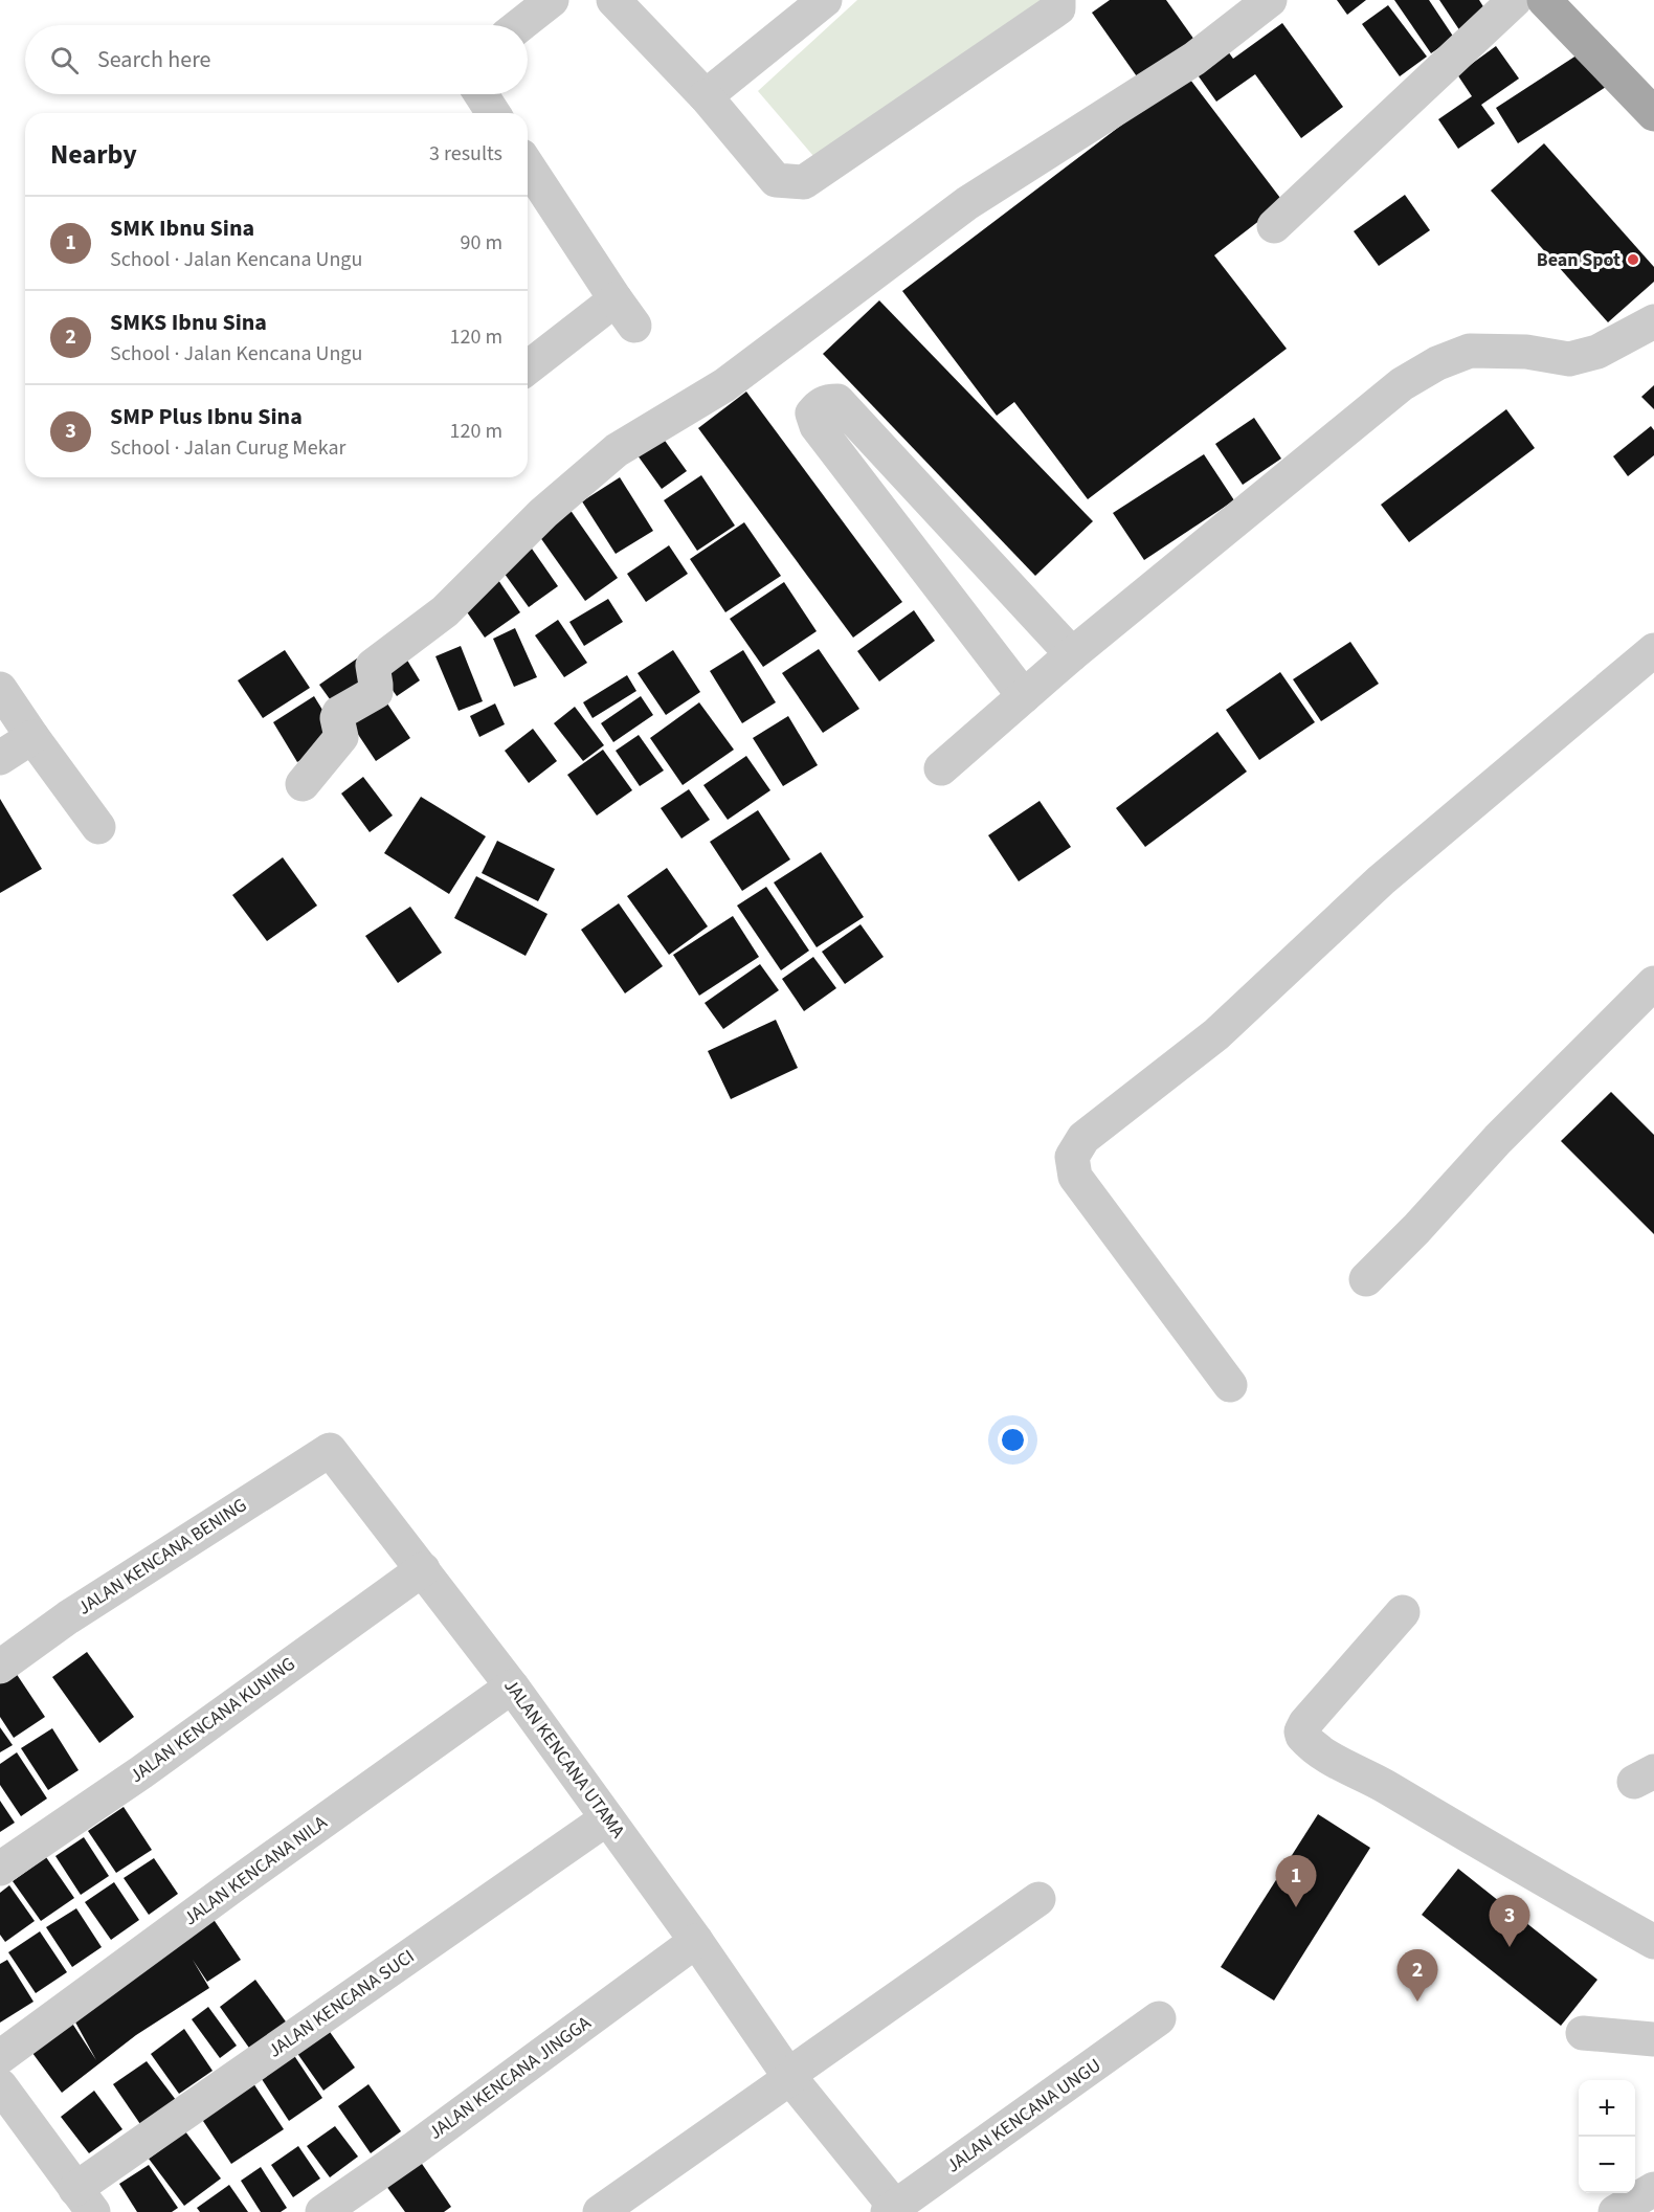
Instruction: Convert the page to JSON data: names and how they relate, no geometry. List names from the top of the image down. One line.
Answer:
{"streets":{"street":["JALAN KENCANA BENING","JALAN KENCANA KUNING","JALAN KENCANA UTAMA","JALAN KENCANA NILA","JALAN KENCANA SUCI","JALAN KENCANA JINGGA","JALAN KENCANA UNGU"]},"crossings":[["JALAN KENCANA BENING","JALAN KENCANA UTAMA"],["JALAN KENCANA KUNING","JALAN KENCANA UTAMA"],["JALAN KENCANA UTAMA","JALAN KENCANA NILA"],["JALAN KENCANA UTAMA","JALAN KENCANA SUCI"],["JALAN KENCANA UTAMA","JALAN KENCANA JINGGA"],["JALAN KENCANA UTAMA","JALAN KENCANA UNGU"]],"places":["Bean Spot"],"page":{"search":"Search here","heading":["Nearby","3 results"],"list":[{"mark":"1","name":"SMK Ibnu Sina","note":"School · Jalan Kencana Ungu","value":"90 m"},{"mark":"2","name":"SMKS Ibnu Sina","note":"School · Jalan Kencana Ungu","value":"120 m"},{"mark":"3","name":"SMP Plus Ibnu Sina","note":"School · Jalan Curug Mekar","value":"120 m"}],"pins":["1","3","2"],"map_buttons":["+","−"]}}
